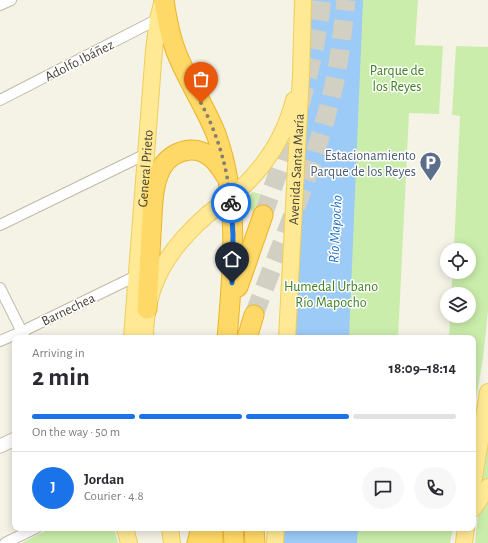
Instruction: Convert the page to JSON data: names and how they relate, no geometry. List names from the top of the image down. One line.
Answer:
{"streets":{"main road":["General Prieto","Avenida Santa María"],"street":["Adolfo Ibáñez","Barnechea"]},"crossings":[["Adolfo Ibáñez","General Prieto"],["General Prieto","Barnechea"]],"water":["Río Mapocho"],"parks":["Parque de los Reyes","Humedal Urbano Río Mapocho"],"places":{"parking":["Estacionamiento Parque de los Reyes"]},"page":{"heading":["2 min","Arriving in","18:09–18:14"],"panel":["Jordan","Courier · 4.8"],"bar":"On the way · 50 m","round":"J"}}
